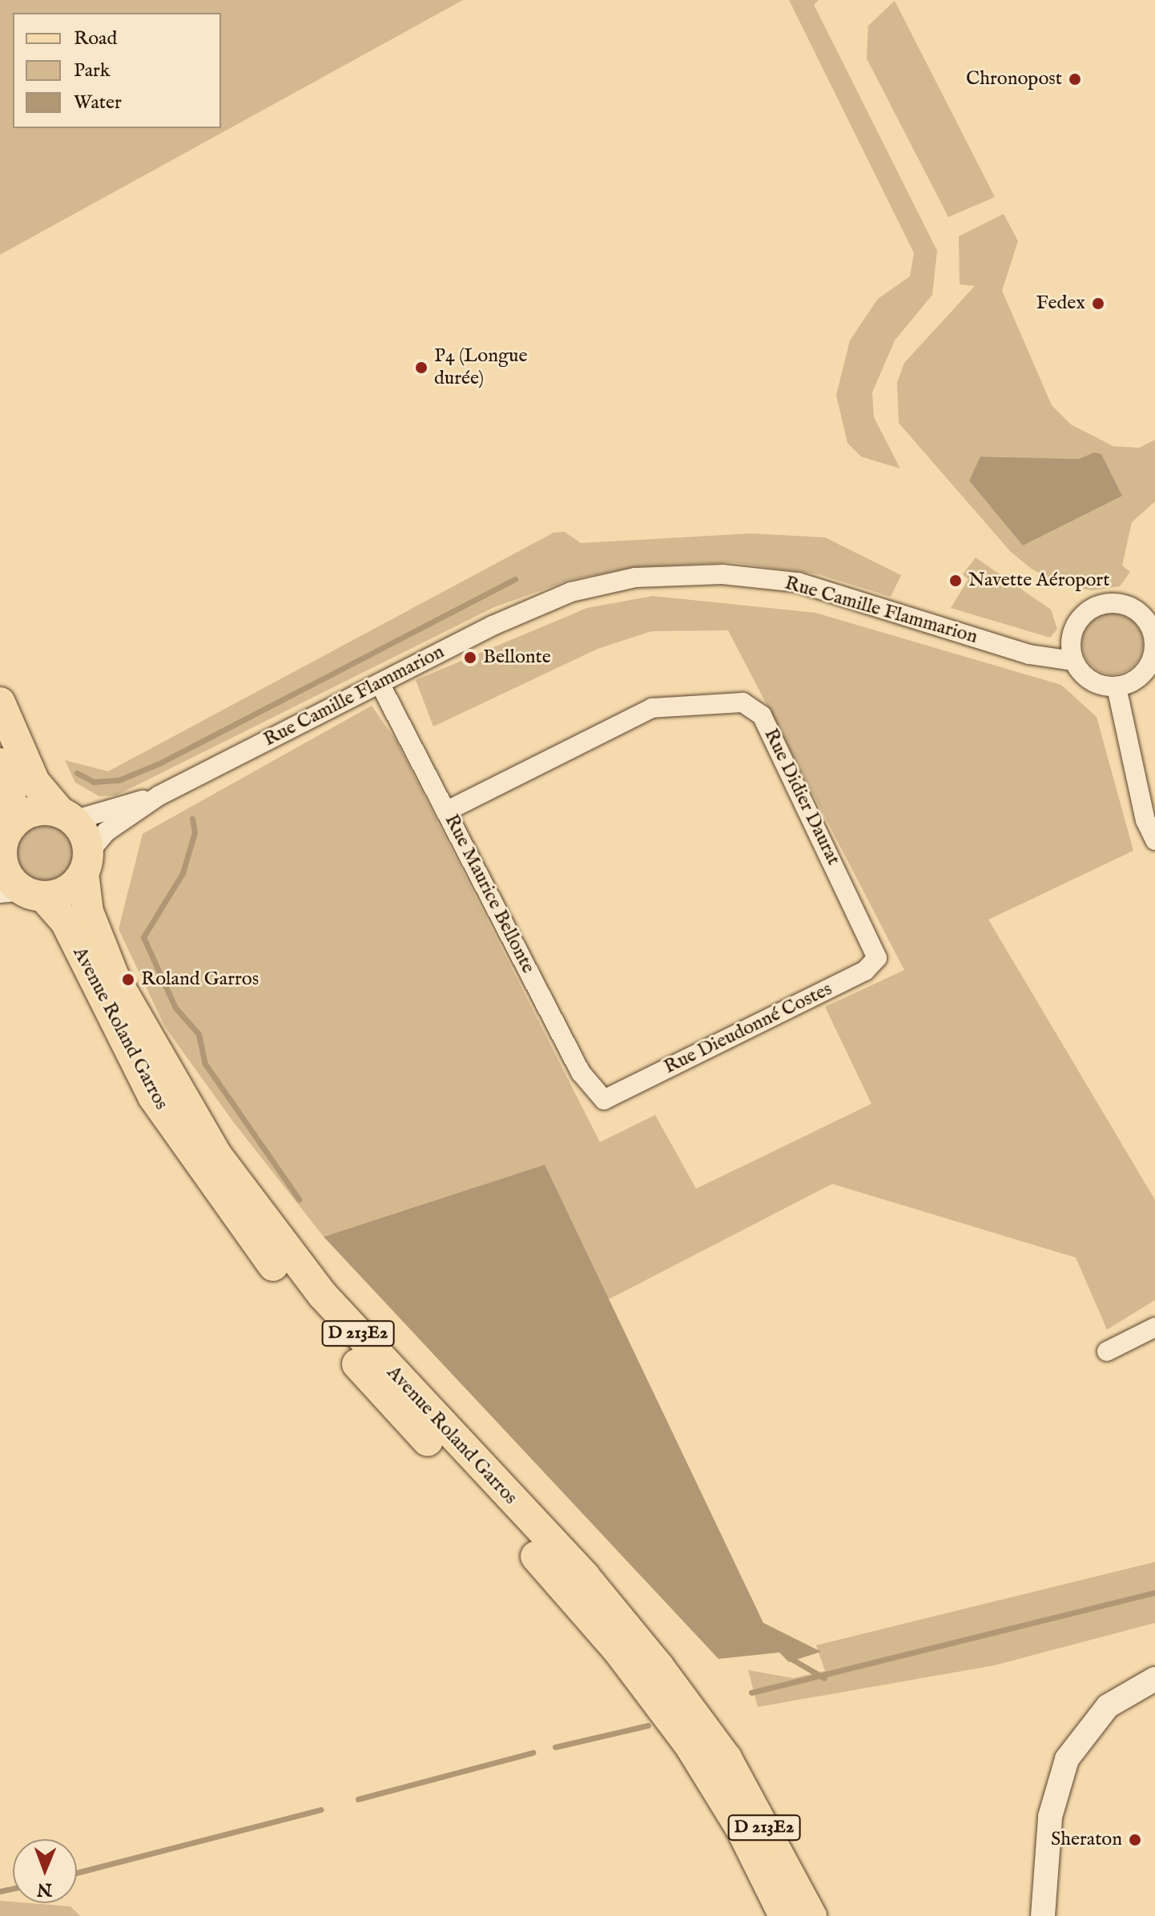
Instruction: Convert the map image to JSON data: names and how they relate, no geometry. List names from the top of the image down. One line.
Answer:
{"streets":{"main road":["Avenue Roland Garros","D 213E2"],"street":["Rue Camille Flammarion","Rue Didier Daurat","Rue Maurice Bellonte","Rue Dieudonné Costes"]},"crossings":[["Rue Camille Flammarion","Rue Maurice Bellonte"],["Rue Camille Flammarion","Avenue Roland Garros"],["Rue Didier Daurat","Rue Maurice Bellonte"],["Rue Didier Daurat","Rue Dieudonné Costes"],["Rue Maurice Bellonte","Rue Dieudonné Costes"]],"places":["Chronopost","Fedex","P4 (Longue durée)","Navette Aéroport","Bellonte","Roland Garros","Sheraton"],"legend":["Road","Park","Water"],"north":"bottom"}
